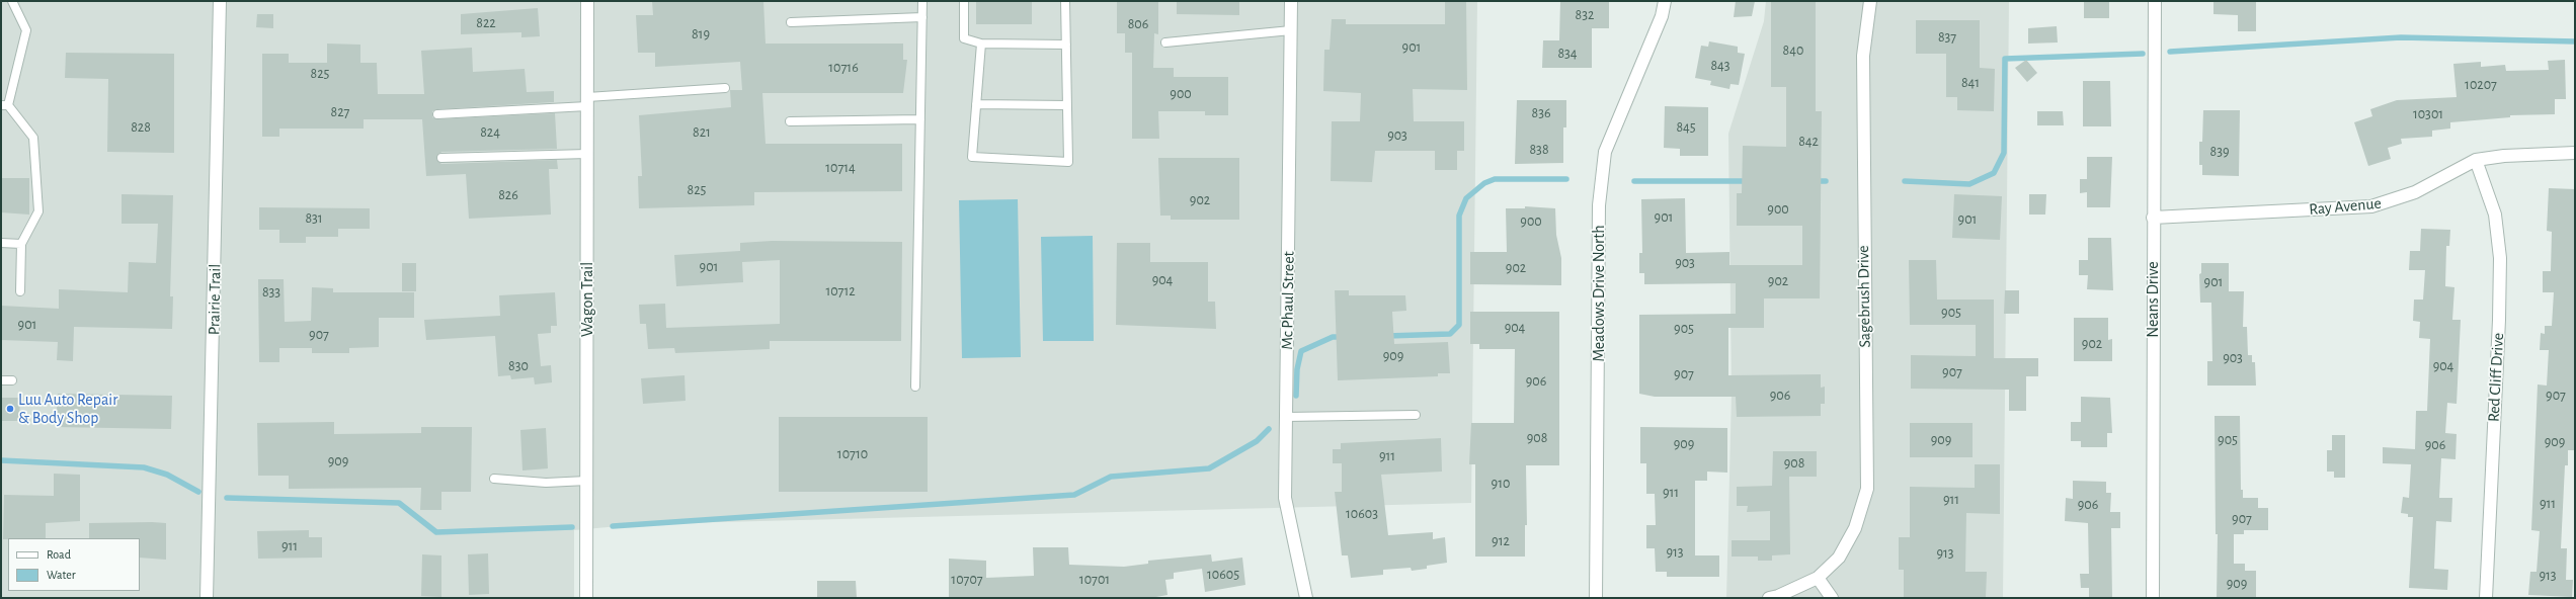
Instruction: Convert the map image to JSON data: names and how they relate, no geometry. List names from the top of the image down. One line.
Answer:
{"streets":{"street":["Ray Avenue","Meadows Drive North","Sagebrush Drive","Prairie Trail","Wagon Trail","Neans Drive","Mc Phaul Street","Red Cliff Drive"]},"crossings":[["Ray Avenue","Neans Drive"],["Ray Avenue","Red Cliff Drive"]],"places":["Luu Auto Repair & Body Shop"],"house_numbers":["832","822","806","819","837","901","840","834","843","10716","825","841","10207","900","827","836","10301","828","845","824","821","903","842","838","839","10714","825","826","902","900","901","831","901","900","903","901","902","904","902","901","10712","833","905","901","904","905","907","902","909","903","830","904","907","907","906","906","907","908","909","905","909","909","906","10710","911","909","908","910","911","911","911","906","10603","907","912","911","913","913","10605","913","10707","10701","909"],"legend":["Road","Water"]}
